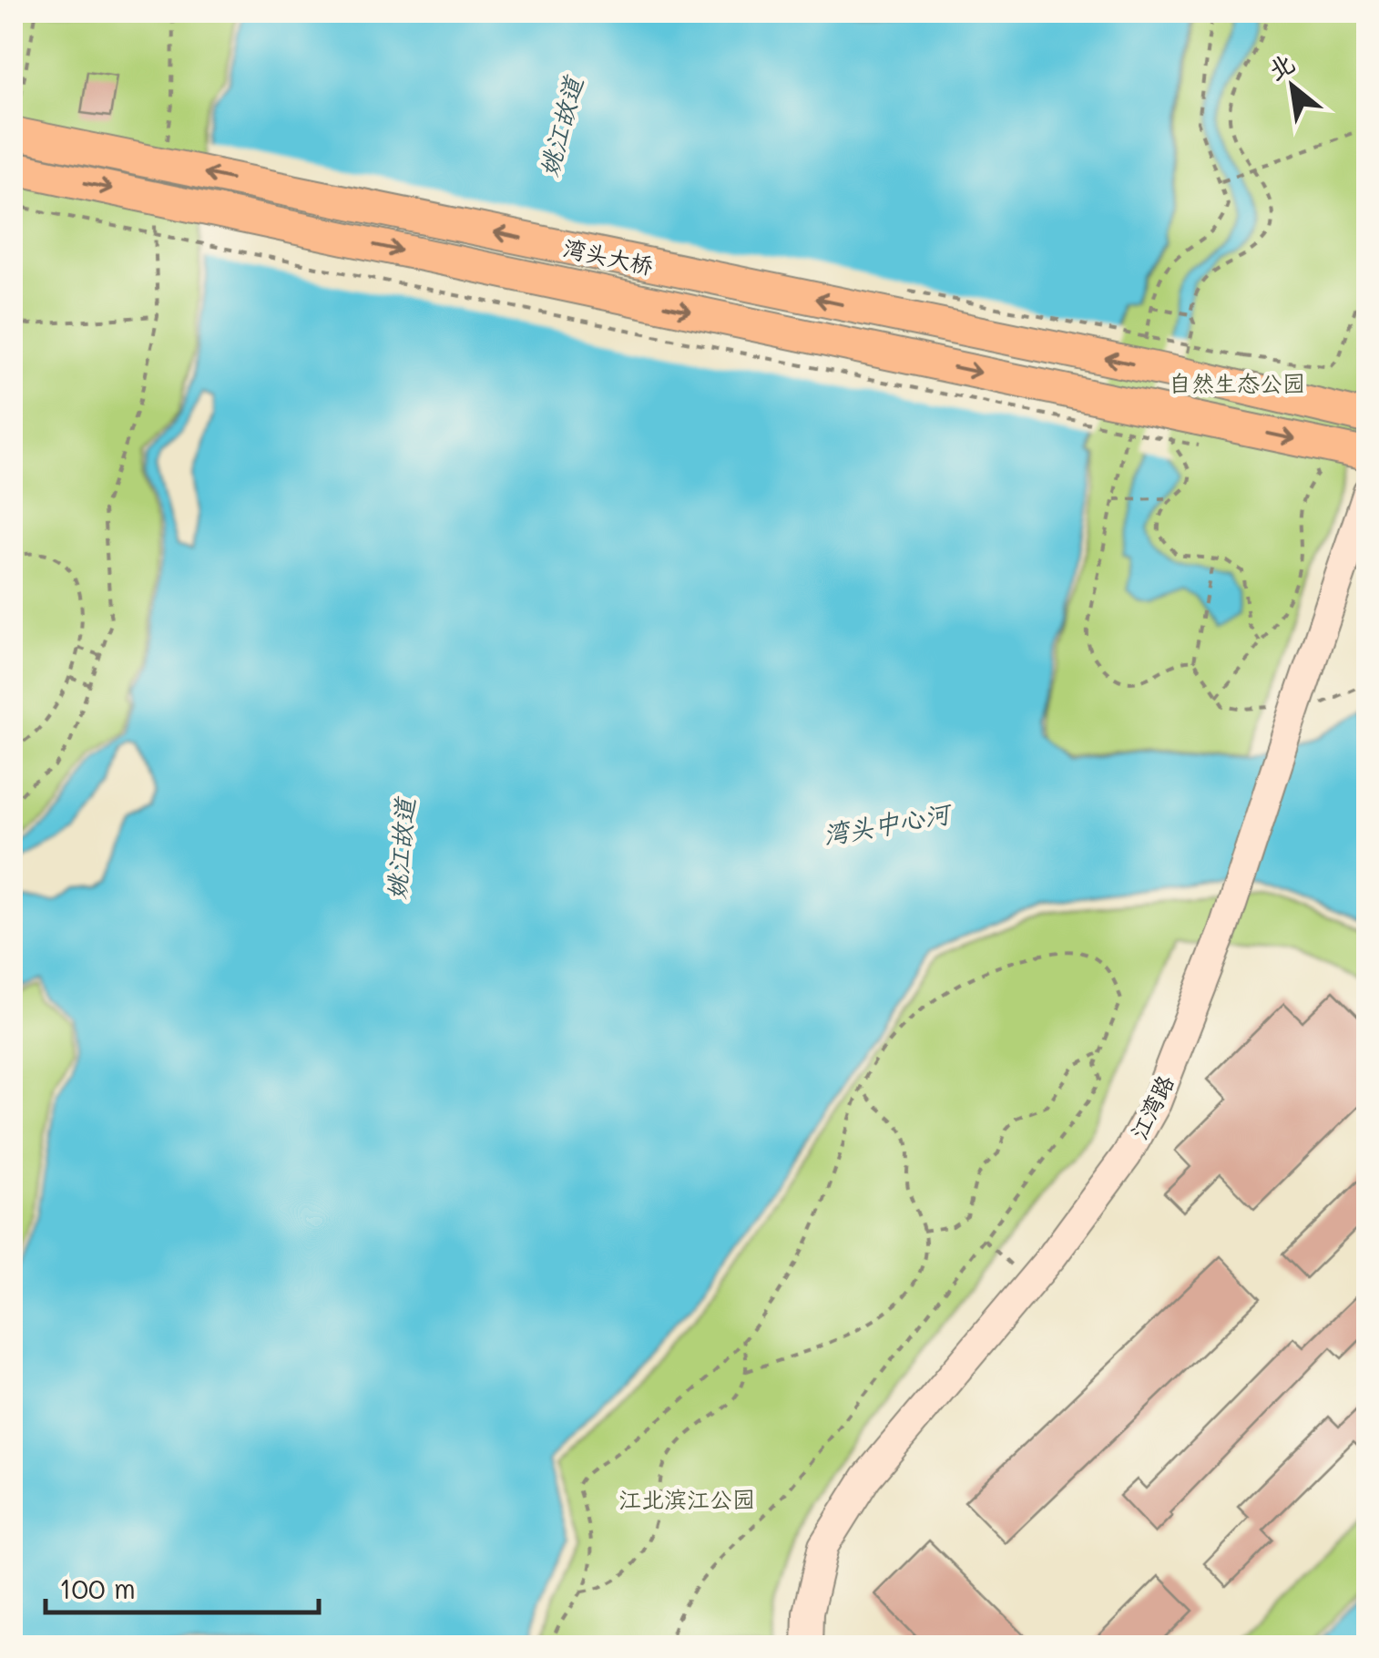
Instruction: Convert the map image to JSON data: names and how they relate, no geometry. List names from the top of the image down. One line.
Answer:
{"streets":{"main road":["湾头大桥"],"street":["江湾路"]},"water":["姚江故道","湾头中心河"],"parks":["自然生态公园","江北滨江公园"],"scale_bar":"100 m","north":"top left"}
